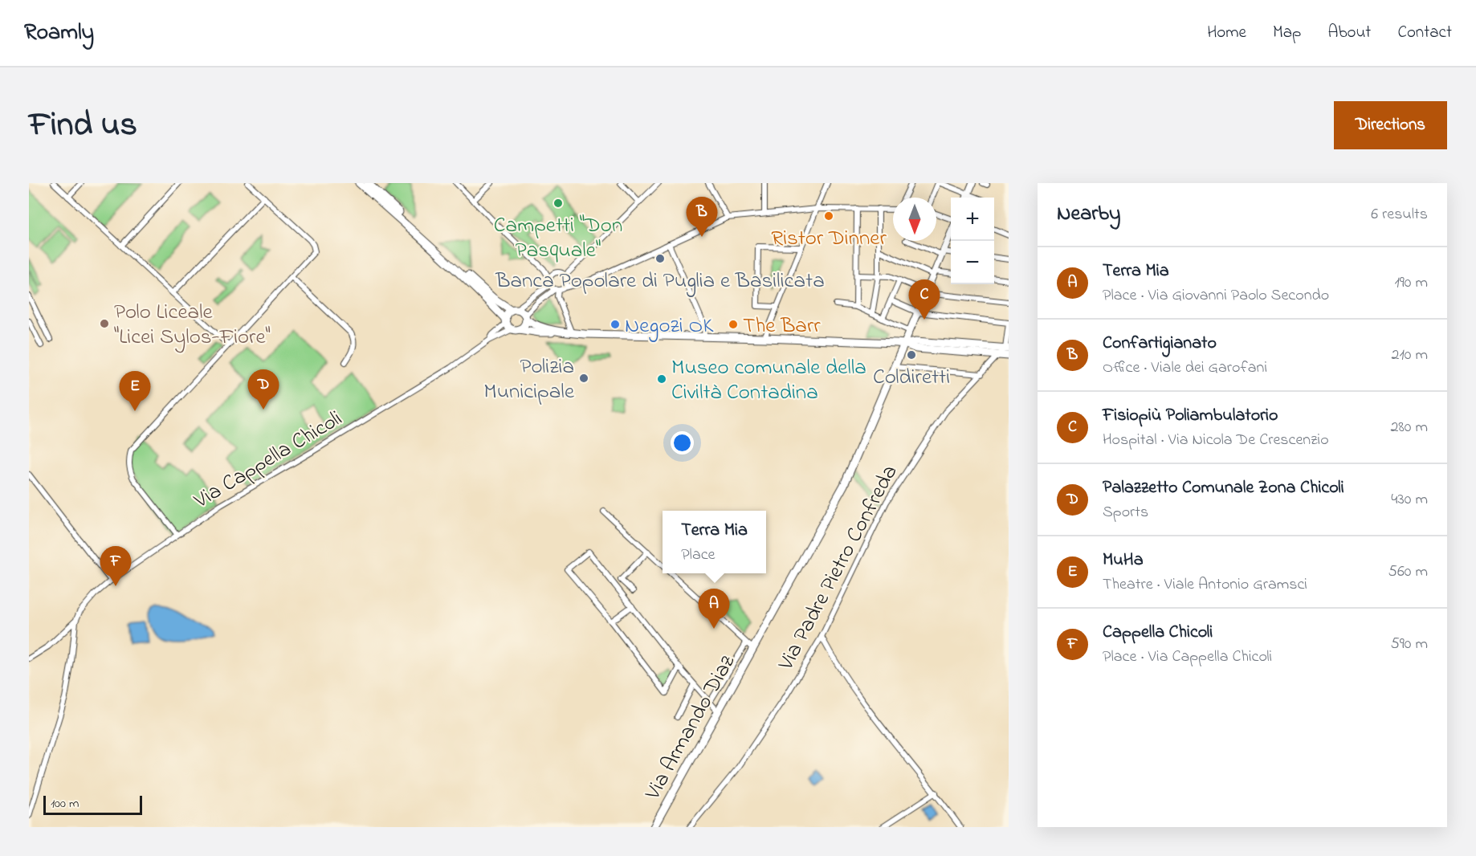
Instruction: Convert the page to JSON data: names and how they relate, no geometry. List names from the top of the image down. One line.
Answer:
{"streets":{"main road":["Via Armando Diaz"],"street":["Via Cappella Chicoli","Via Padre Pietro Confreda"]},"places":["Campetti \"Don Pasquale\"","Ristor Dinner","Banca Popolare di Puglia e Basilicata","Polo Liceale \"Licei Sylos-Fiore\"","Negozi OK","The Barr","Coldiretti","Polizia Municipale","Museo comunale della Civiltà Contadina"],"scale_bar":"100 m","north":"bottom","page":{"header":"Roamly","nav":["Home","Map","About","Contact"],"title":"Find us","buttons":"Directions","heading":["Nearby","6 results"],"pins":["B","C","D","E","F","A"],"map_buttons":["+","−"],"list":[{"mark":"A","name":"Terra Mia","note":"Place · Via Giovanni Paolo Secondo","value":"190 m"},{"mark":"B","name":"Confartigianato","note":"Office · Viale dei Garofani","value":"210 m"},{"mark":"C","name":"Fisiopiù Poliambulatorio","note":"Hospital · Via Nicola De Crescenzio","value":"280 m"},{"mark":"D","name":"Palazzetto Comunale Zona Chicoli","note":"Sports","value":"430 m"},{"mark":"E","name":"MuHa","note":"Theatre · Viale Antonio Gramsci","value":"560 m"},{"mark":"F","name":"Cappella Chicoli","note":"Place · Via Cappella Chicoli","value":"590 m"}],"popup":["Terra Mia","Place"],"scale":"100 m"}}
